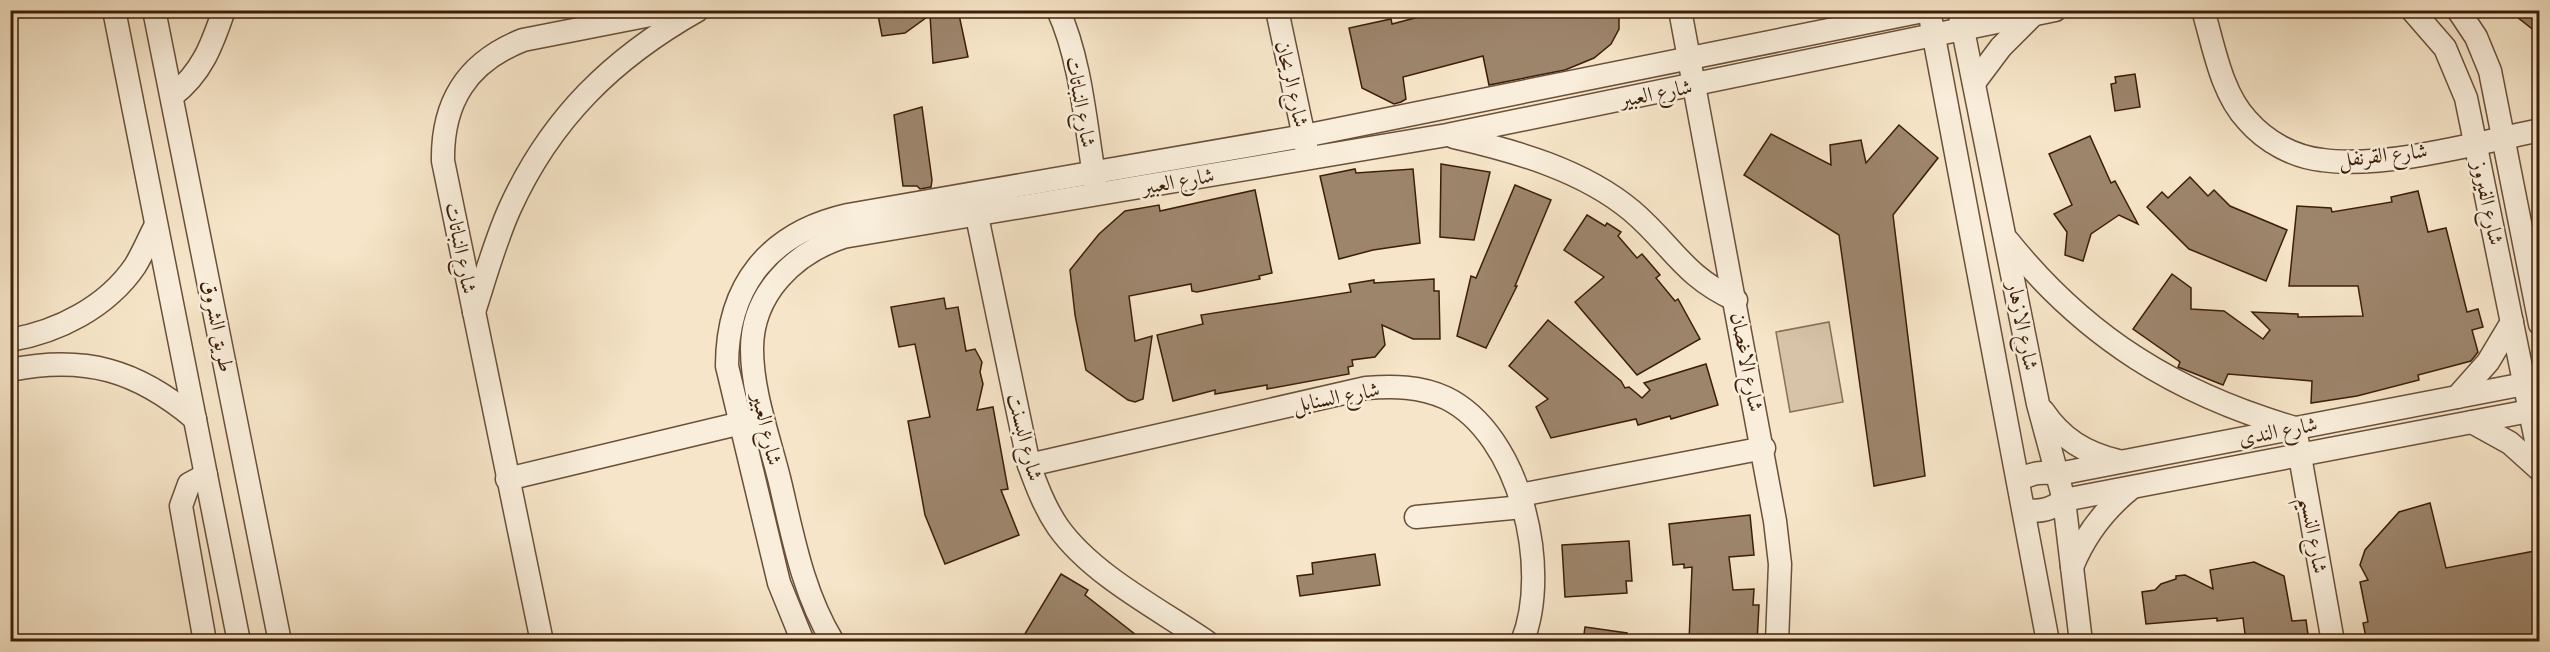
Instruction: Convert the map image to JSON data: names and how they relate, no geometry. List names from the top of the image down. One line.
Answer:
{"streets":{"street":["شارع الريحان","شارع العبير","شارع النباتات","شارع القرنفل","شارع الفيروز","طريق الشروق","شارع الازهار","شارع الاغصان","شارع السنابل","شارع الندى","شارع البسنت","شارع النسيم"]},"crossings":[["شارع الريحان","شارع العبير"],["شارع العبير","شارع النباتات"],["شارع العبير","شارع الازهار"],["شارع العبير","شارع الاغصان"],["شارع العبير","شارع البسنت"],["شارع القرنفل","شارع الفيروز"],["شارع الفيروز","شارع الندى"],["شارع الازهار","شارع الندى"],["شارع السنابل","شارع البسنت"],["شارع الندى","شارع النسيم"]]}
